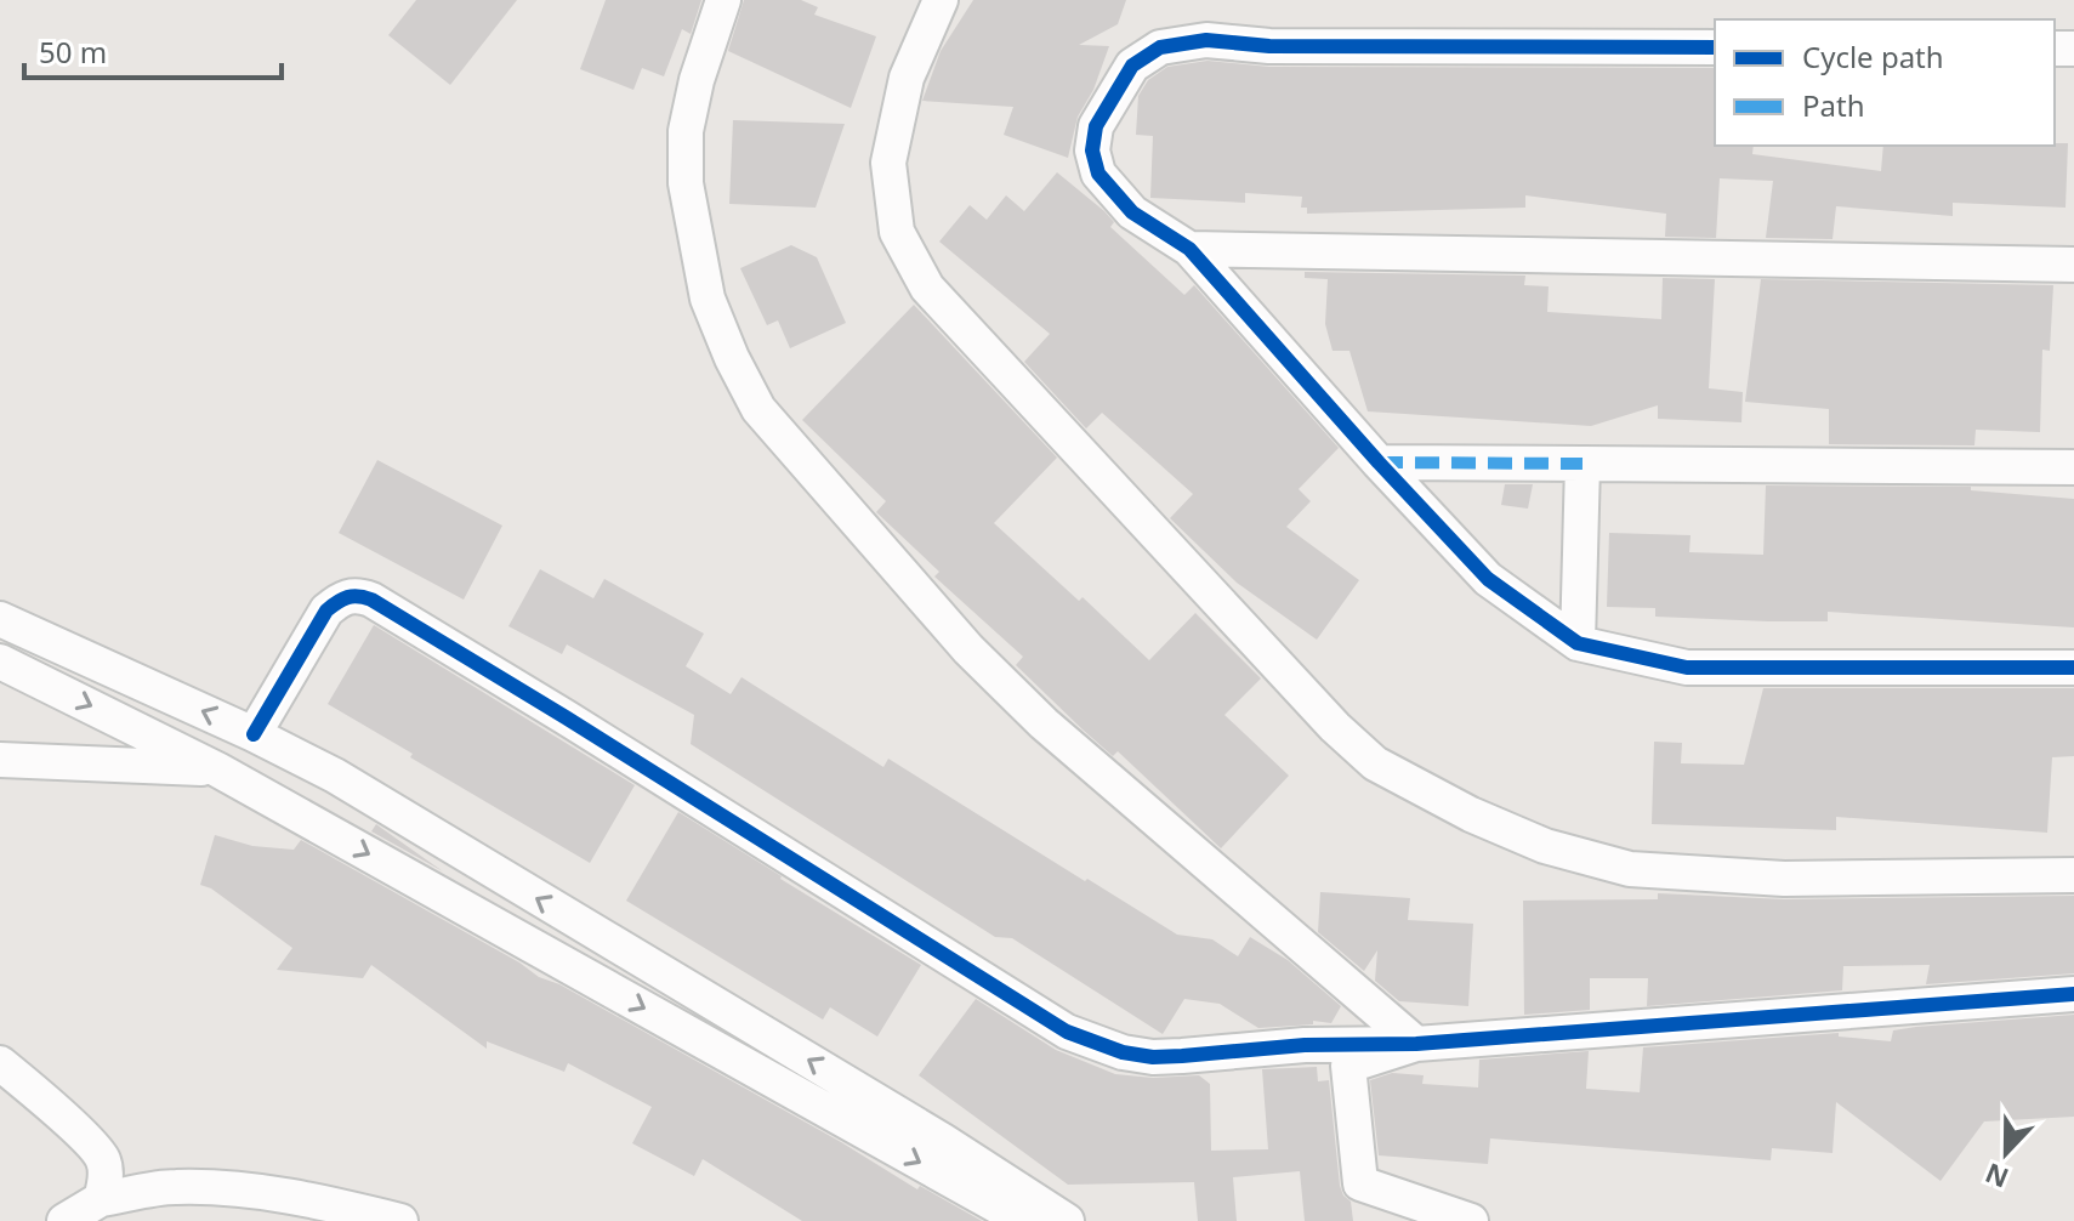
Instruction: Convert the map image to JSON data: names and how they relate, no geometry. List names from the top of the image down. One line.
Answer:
{"legend":["Cycle path","Path"],"scale_bar":"50 m","north":"bottom"}
